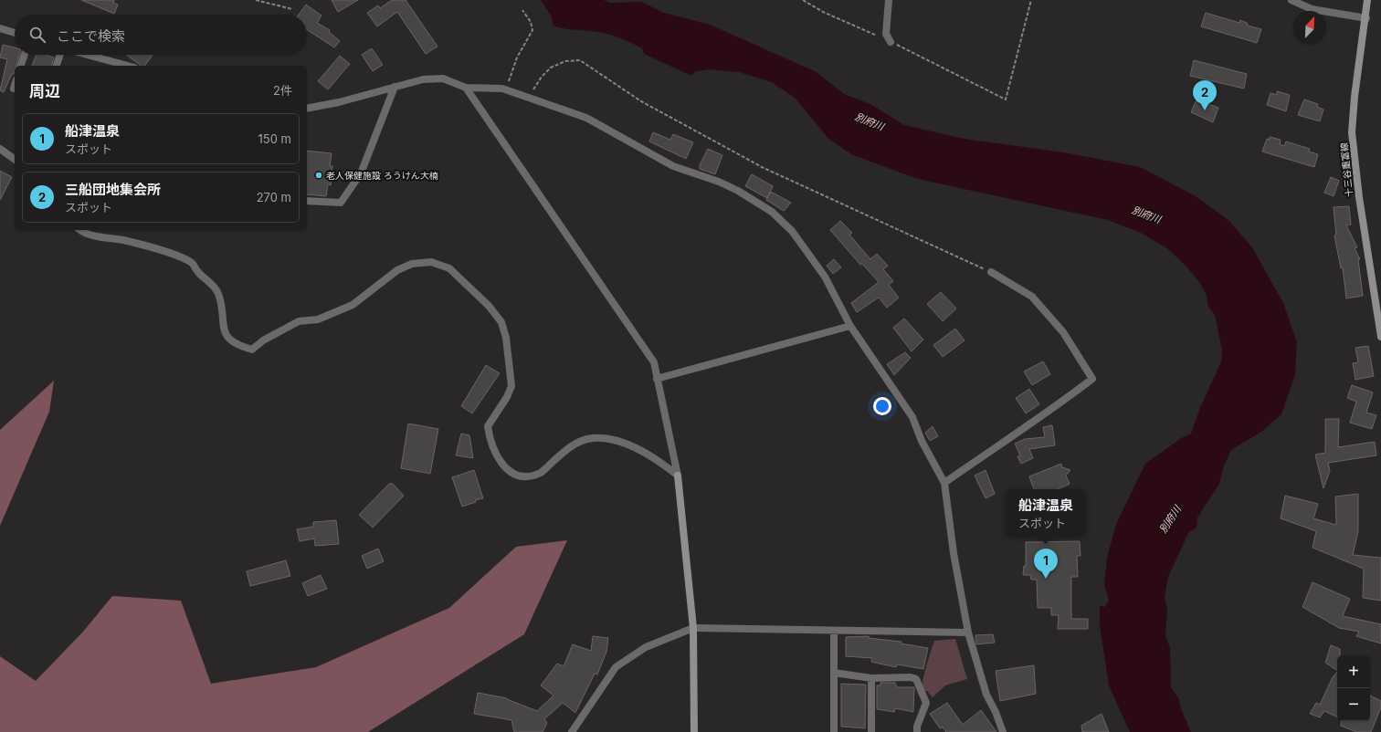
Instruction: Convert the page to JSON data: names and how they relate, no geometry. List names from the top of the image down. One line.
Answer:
{"streets":{"main road":["十三谷重富線"]},"water":["別府川"],"places":["老人保健施設 ろうけん大楠"],"north":"top right","page":{"search":"ここで検索","heading":["周辺","2件"],"pins":["2","1"],"list":[{"mark":"1","name":"船津温泉","note":"スポット","value":"150 m"},{"mark":"2","name":"三船団地集会所","note":"スポット","value":"270 m"}],"popup":["船津温泉","スポット"],"map_buttons":["+","−"]}}
